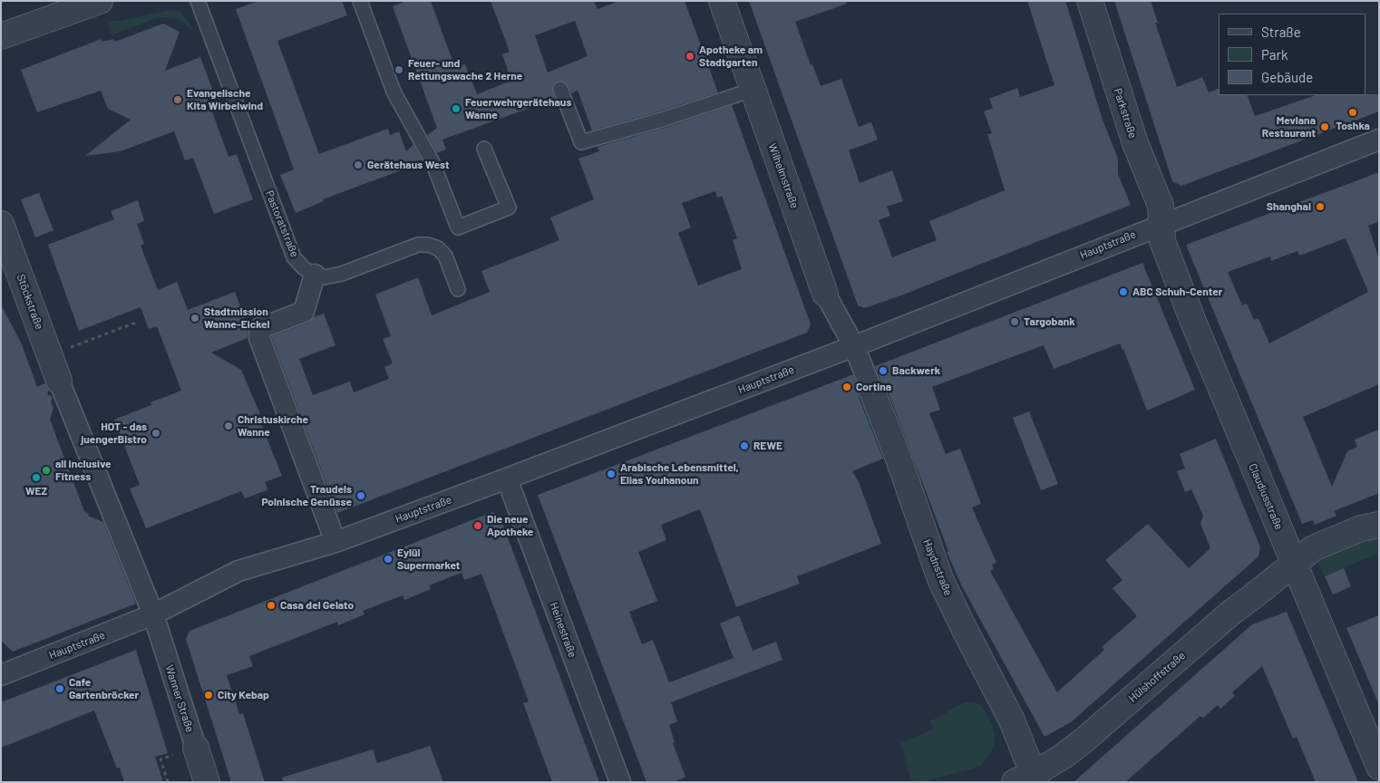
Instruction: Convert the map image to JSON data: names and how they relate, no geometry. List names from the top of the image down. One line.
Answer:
{"streets":{"street":["Parkstraße","Wilhelmstraße","Hauptstraße","Stöckstraße","Claudiusstraße","Haydnstraße","Heinestraße","Hülshoffstraße","Wanner Straße"],"lane":["Pastoratstraße"]},"crossings":[["Parkstraße","Hauptstraße"],["Parkstraße","Claudiusstraße"],["Wilhelmstraße","Hauptstraße"],["Wilhelmstraße","Haydnstraße"],["Hauptstraße","Claudiusstraße"],["Hauptstraße","Haydnstraße"],["Hauptstraße","Heinestraße"],["Hauptstraße","Wanner Straße"],["Claudiusstraße","Hülshoffstraße"],["Haydnstraße","Hülshoffstraße"]],"places":["Apotheke am Stadtgarten","Feuer- und Rettungswache 2 Herne","Evangelische Kita Wirbelwind","Feuerwehrgerätehaus Wanne","Toshka","Mevlana Restaurant","Gerätehaus West","Shanghai","ABC Schuh-Center","Stadtmission Wanne-Eickel","Targobank","Backwerk","Cortina","Christuskirche Wanne","HOT - das juengerBistro","REWE","all inclusive Fitness","Arabische Lebensmittel, Elias Youhanoun","WEZ","Traudels Polnische Genüsse","Die neue Apotheke","Eylül Supermarket","Casa del Gelato","Cafe Gartenbröcker","City Kebap"],"legend":["Straße","Park","Gebäude"]}
